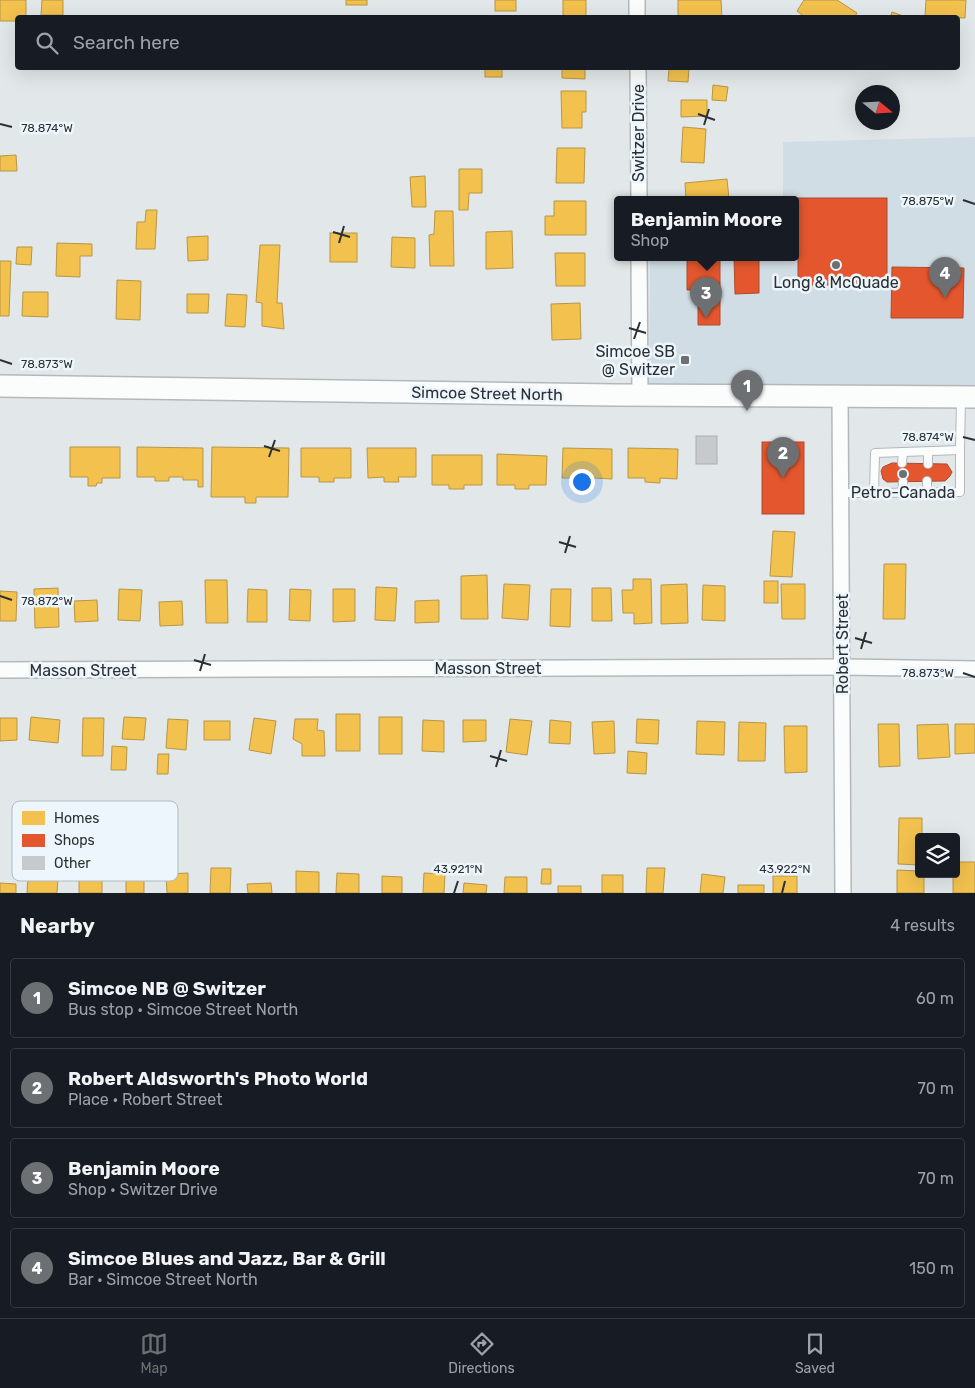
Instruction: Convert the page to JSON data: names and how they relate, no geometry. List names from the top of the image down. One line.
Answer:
{"streets":{"main road":["Simcoe Street North"],"street":["Switzer Drive","Robert Street","Masson Street"]},"crossings":[["Simcoe Street North","Robert Street"],["Robert Street","Masson Street"]],"places":{"other":["Long & McQuade","Petro-Canada"],"transit":["Simcoe SB @ Switzer"]},"legend":["Homes","Shops","Other"],"north":"right","page":{"search":"Search here","popup":["Benjamin Moore","Shop"],"pins":["4","3","1","2"],"heading":["Nearby","4 results"],"list":[{"mark":"1","name":"Simcoe NB @ Switzer","note":"Bus stop · Simcoe Street North","value":"60 m"},{"mark":"2","name":"Robert Aldsworth's Photo World","note":"Place · Robert Street","value":"70 m"},{"mark":"3","name":"Benjamin Moore","note":"Shop · Switzer Drive","value":"70 m"},{"mark":"4","name":"Simcoe Blues and Jazz, Bar & Grill","note":"Bar · Simcoe Street North","value":"150 m"}],"nav":["Map","Directions","Saved"]},"coordinates":["78.874°W","78.875°W","78.873°W","78.872°W","43.921°N","43.922°N"]}
